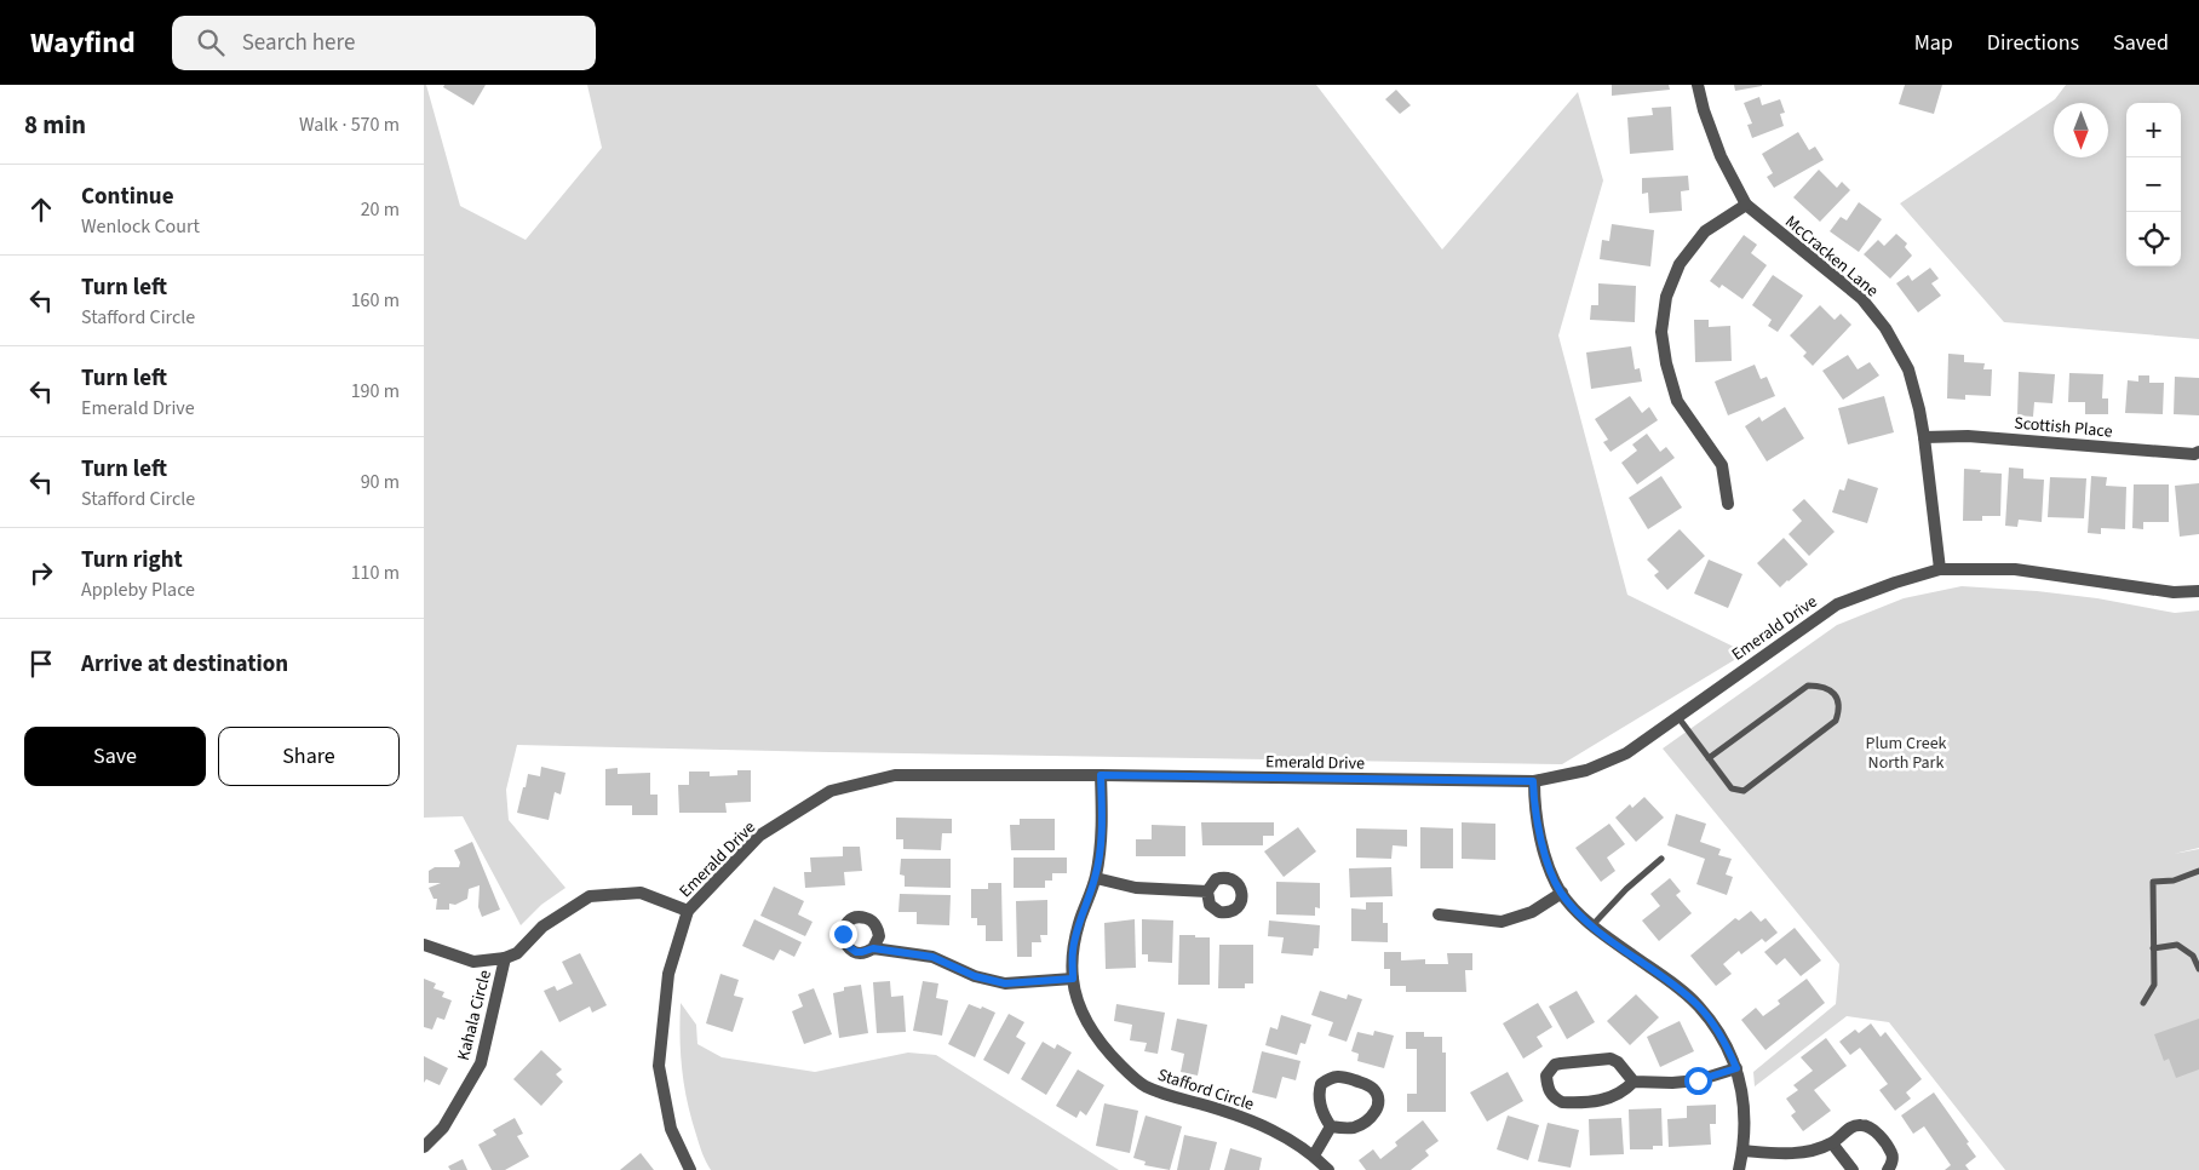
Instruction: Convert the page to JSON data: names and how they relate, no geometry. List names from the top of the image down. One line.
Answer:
{"streets":{"street":["McCracken Lane","Scottish Place","Emerald Drive","Kahala Circle","Stafford Circle"]},"crossings":[["McCracken Lane","Scottish Place"],["McCracken Lane","Emerald Drive"],["Emerald Drive","Stafford Circle"]],"parks":["Plum Creek North Park"],"north":"bottom","page":{"header":"Wayfind","search":"Search here","nav":["Map","Directions","Saved"],"heading":["8 min","Walk · 570 m"],"map_buttons":["+","−"],"list":[["Continue","Wenlock Court","20 m"],["Turn left","Stafford Circle","160 m"],["Turn left","Emerald Drive","190 m"],["Turn left","Stafford Circle","90 m"],["Turn right","Appleby Place","110 m"],"Arrive at destination"],"buttons":["Save","Share"]}}
